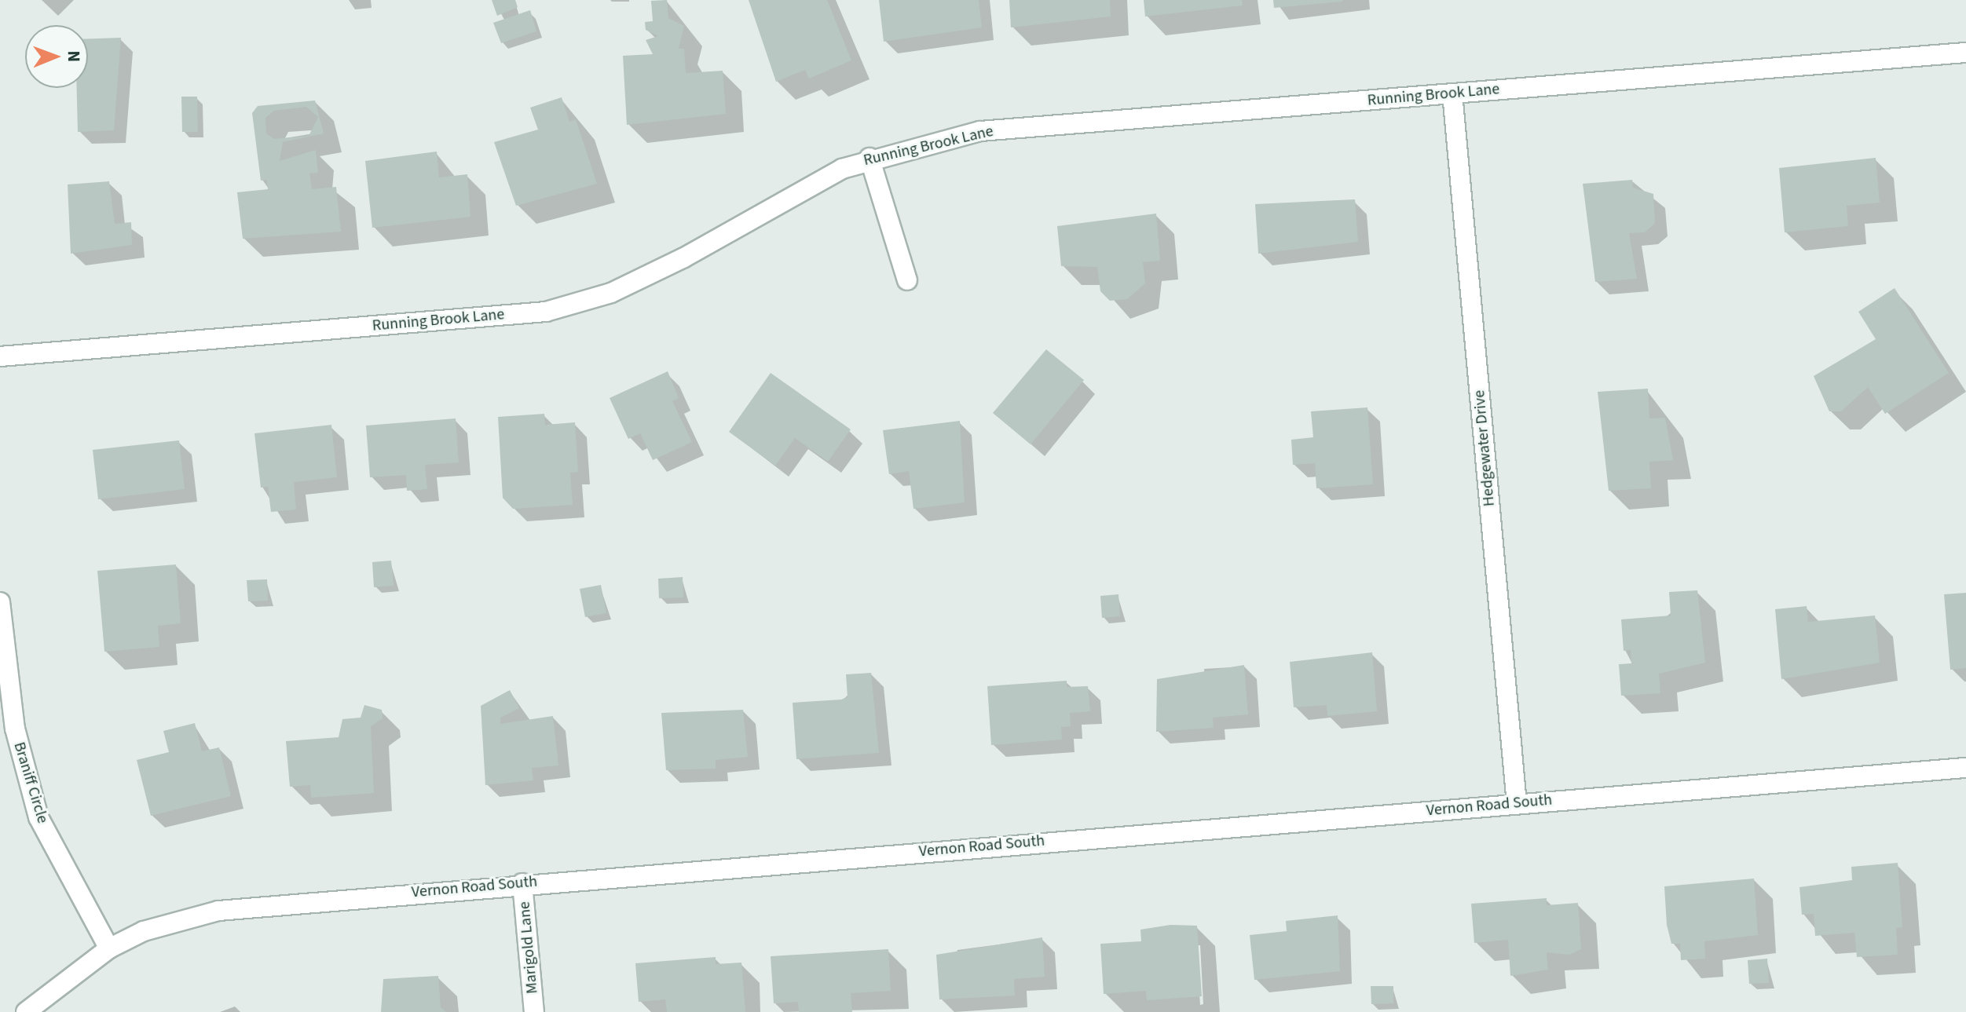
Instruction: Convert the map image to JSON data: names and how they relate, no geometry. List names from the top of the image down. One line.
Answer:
{"streets":{"street":["Running Brook Lane","Hedgewater Drive","Braniff Circle","Vernon Road South","Marigold Lane"]},"crossings":[["Running Brook Lane","Hedgewater Drive"],["Hedgewater Drive","Vernon Road South"],["Braniff Circle","Vernon Road South"],["Vernon Road South","Marigold Lane"]],"north":"right"}
